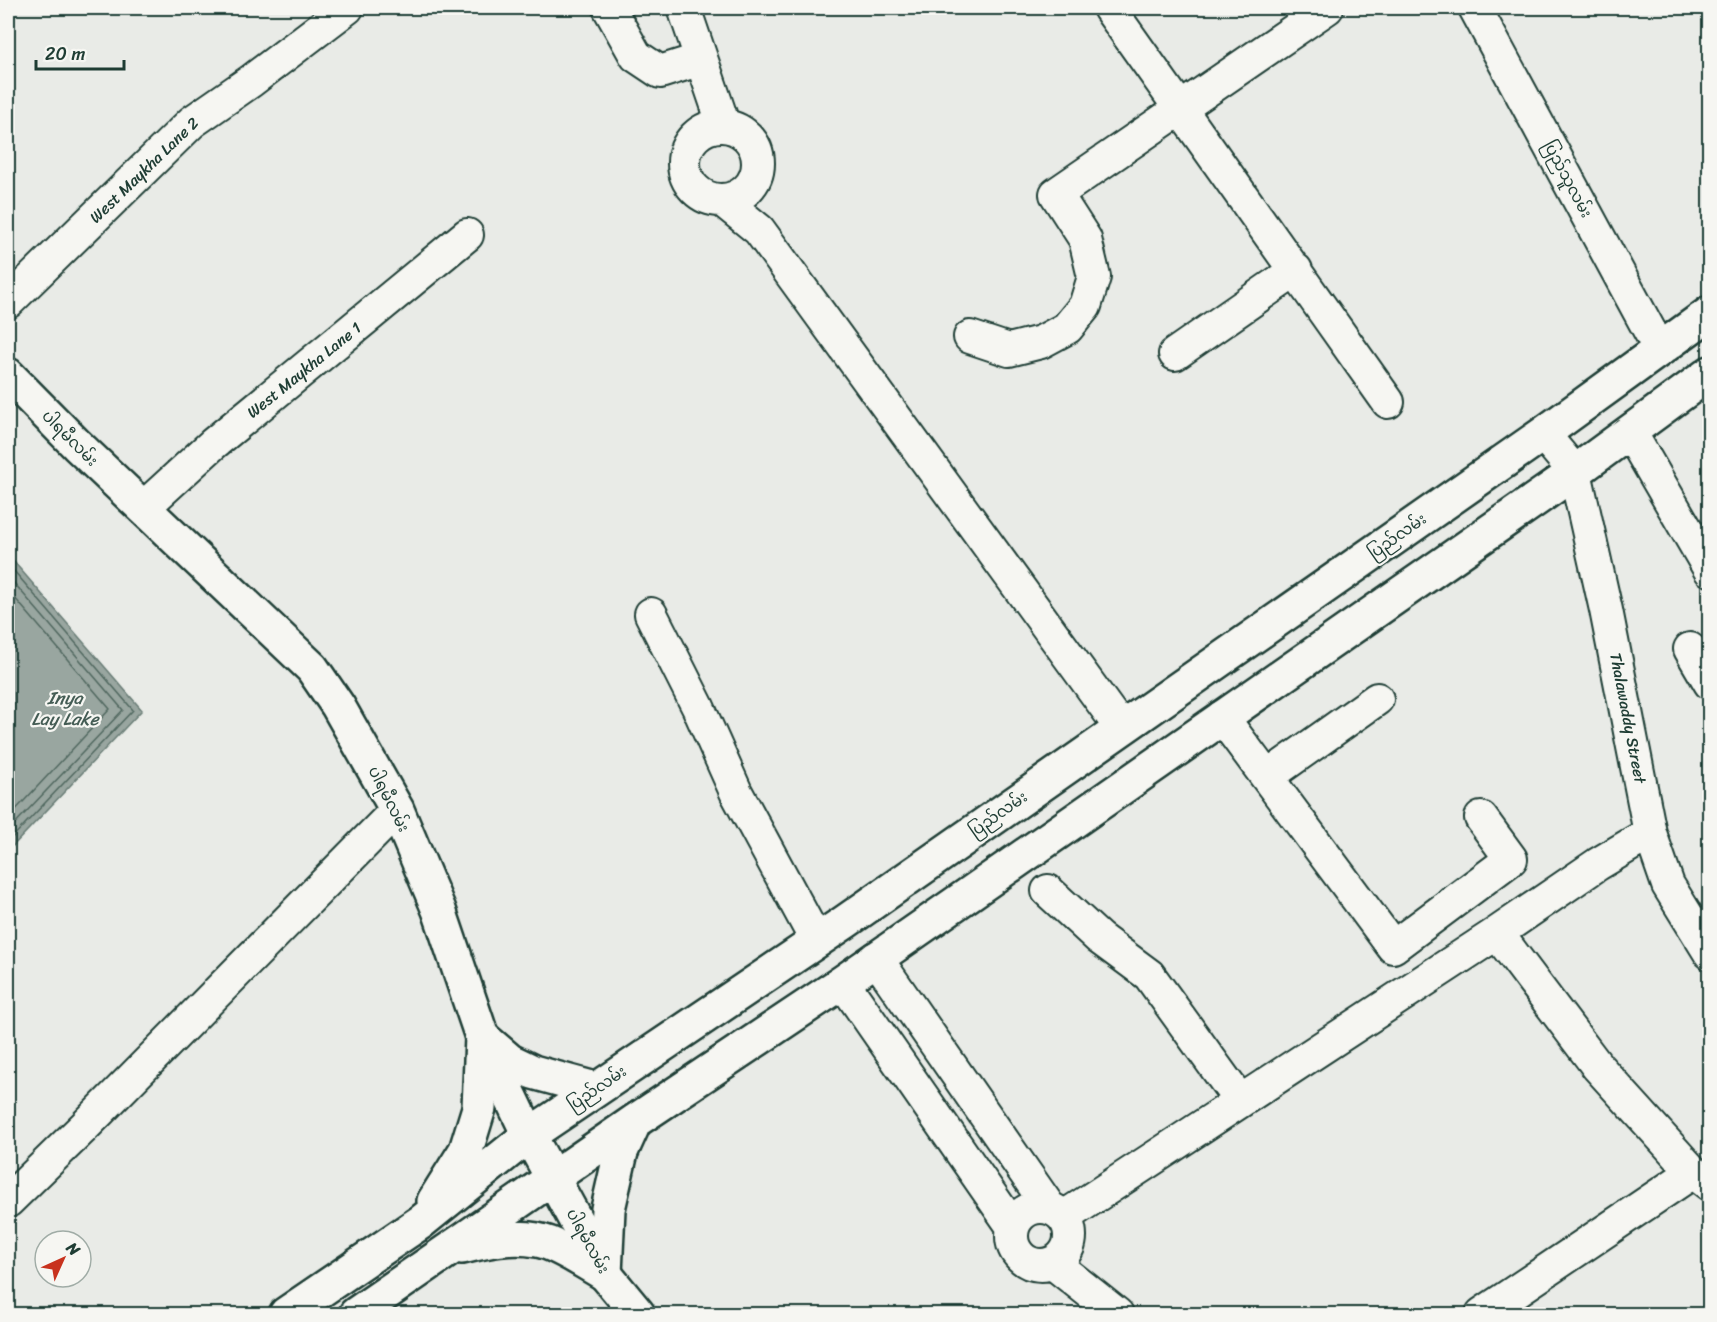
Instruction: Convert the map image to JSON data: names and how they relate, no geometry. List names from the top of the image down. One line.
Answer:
{"streets":{"main road":["ပါရမီလမ်း","ပြည်လမ်း"],"street":["West Maykha Lane 2","ပြည်သူလမ်း","West Maykha Lane 1","Thalawaddy Street"]},"crossings":[["ပြည်သူလမ်း","ပြည်လမ်း"],["West Maykha Lane 1","ပါရမီလမ်း"],["ပါရမီလမ်း","ပြည်လမ်း"]],"water":["Inya Lay Lake"],"scale_bar":"20 m","north":"top right"}
